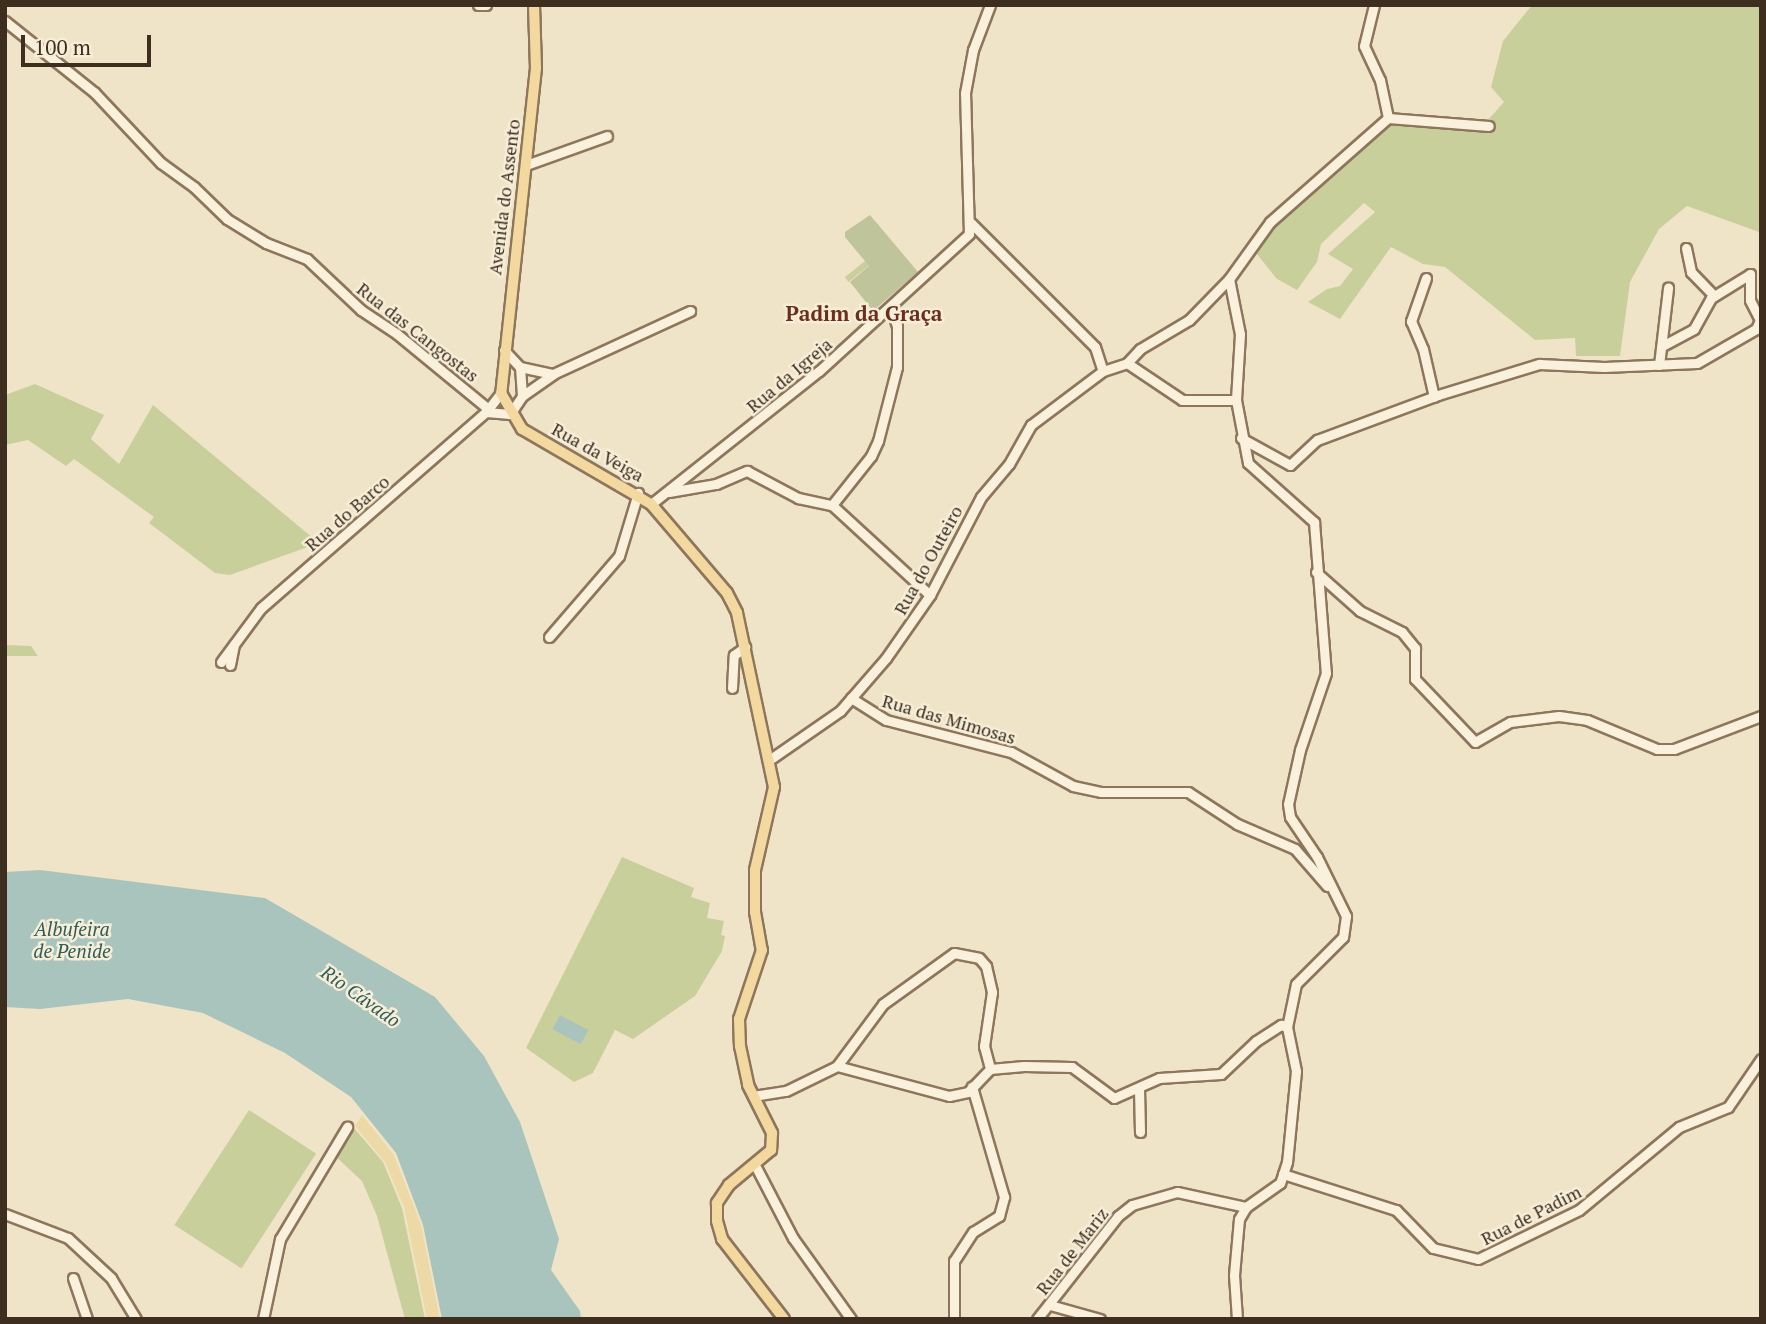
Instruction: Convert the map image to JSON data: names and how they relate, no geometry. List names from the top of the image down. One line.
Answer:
{"streets":{"main road":["Avenida do Assento","Rua da Veiga"],"street":["Rua das Cangostas","Rua da Igreja","Rua do Barco","Rua do Outeiro","Rua das Mimosas","Rua de Padim","Rua de Mariz"]},"crossings":[["Avenida do Assento","Rua da Veiga"],["Avenida do Assento","Rua do Barco"],["Rua das Cangostas","Rua do Barco"],["Rua da Igreja","Rua da Veiga"],["Rua da Veiga","Rua do Barco"],["Rua da Veiga","Rua do Outeiro"],["Rua do Outeiro","Rua das Mimosas"]],"districts":["Padim da Graça"],"water":["Albufeira de Penide","Rio Cávado"],"scale_bar":"100 m"}
